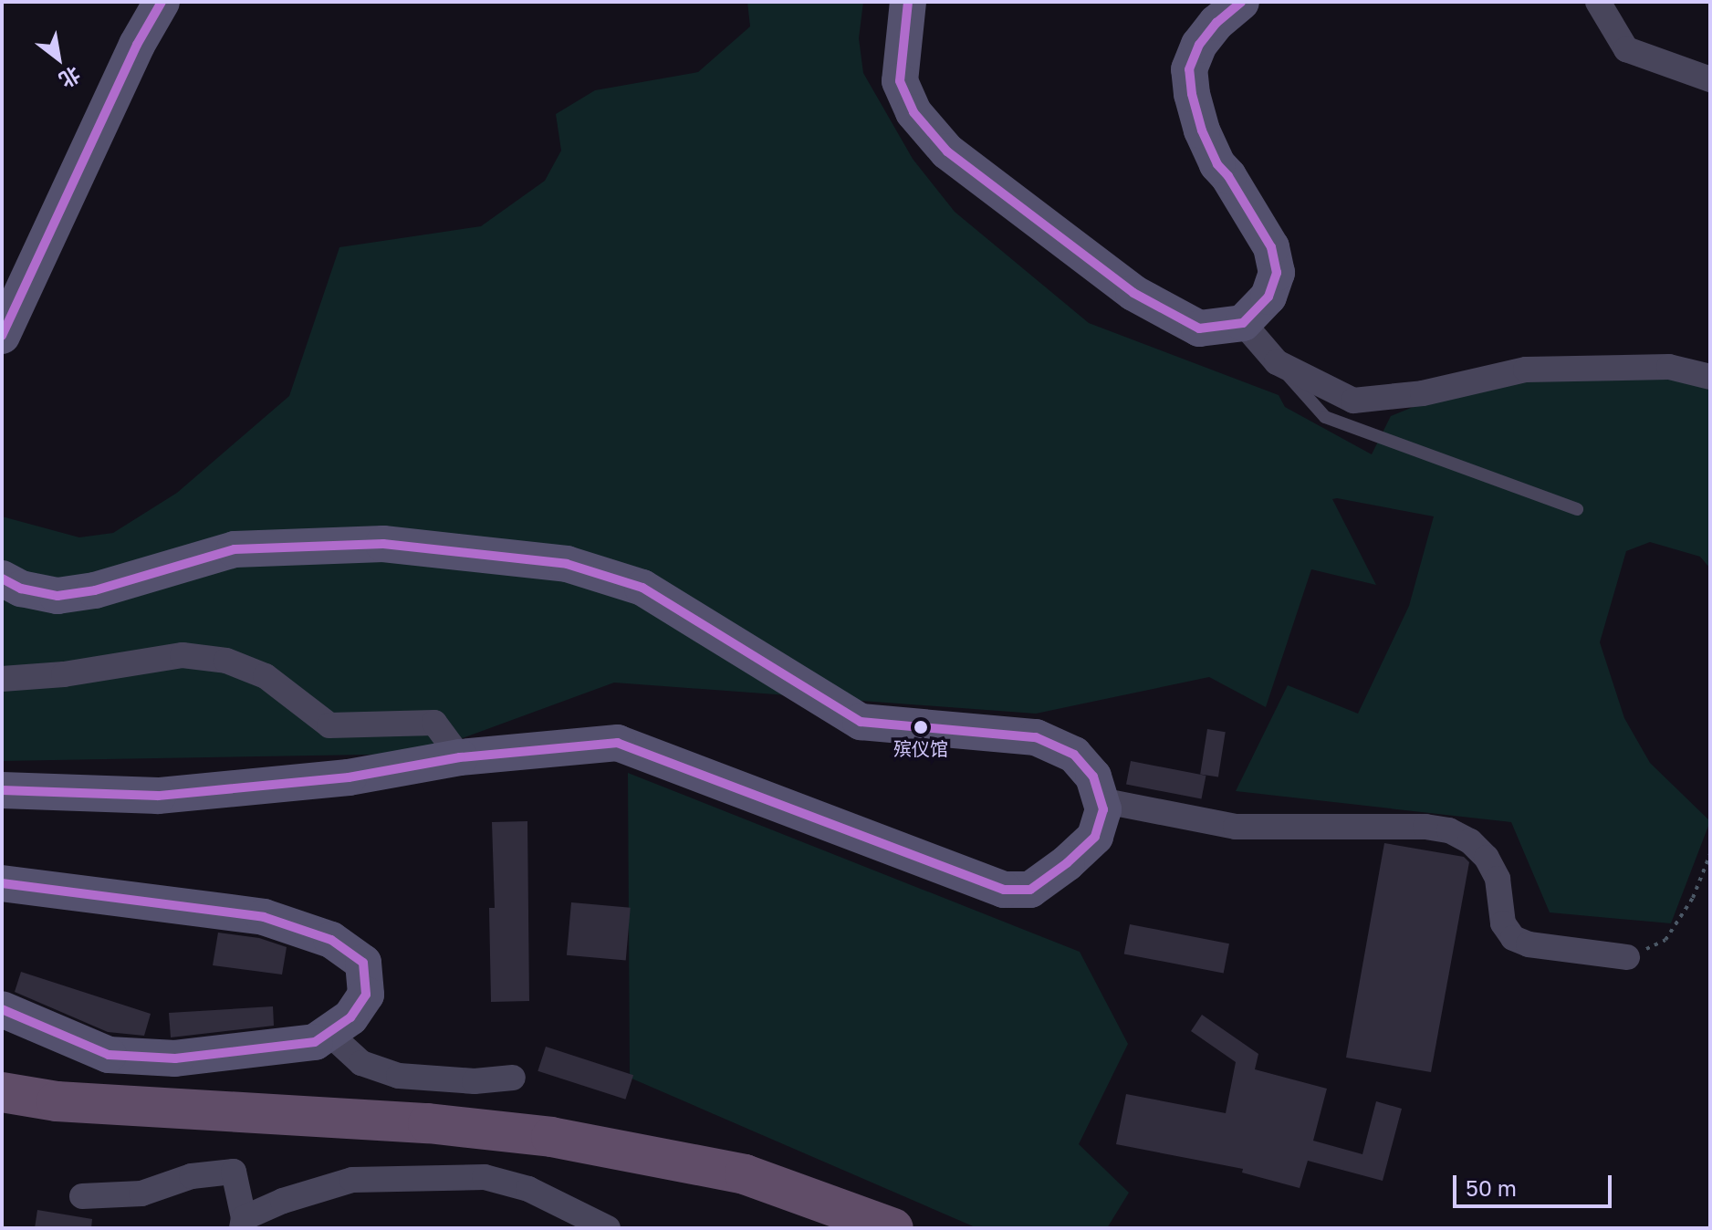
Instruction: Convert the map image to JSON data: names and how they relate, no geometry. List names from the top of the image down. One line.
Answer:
{"places":["殡仪馆"],"scale_bar":"50 m","north":"bottom right"}
